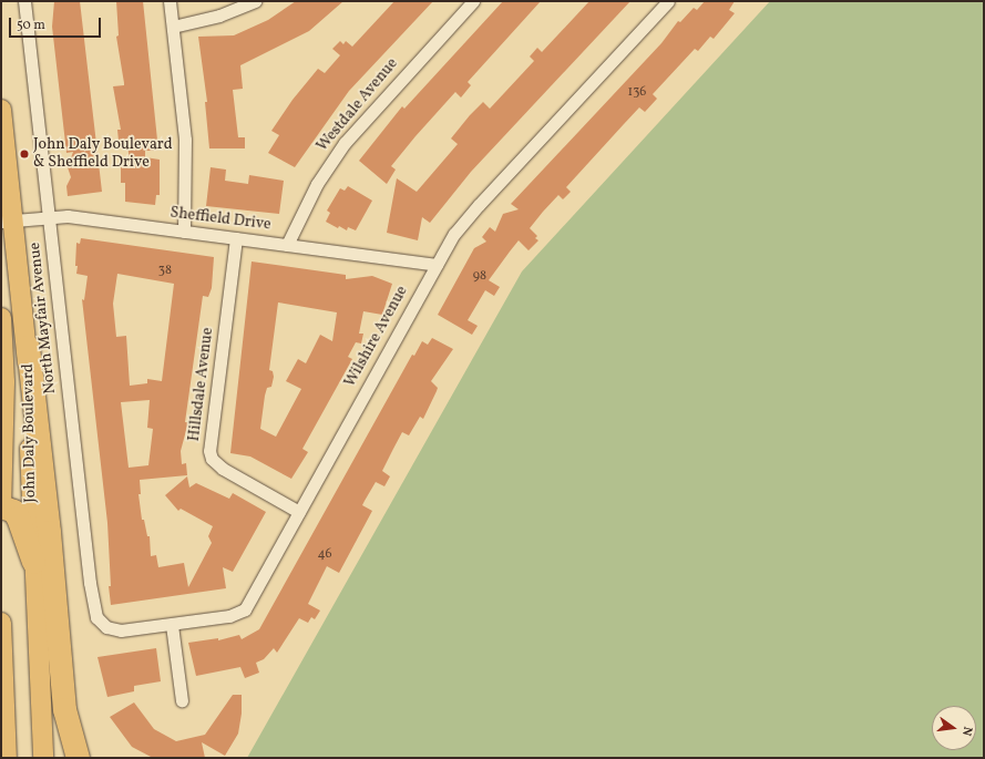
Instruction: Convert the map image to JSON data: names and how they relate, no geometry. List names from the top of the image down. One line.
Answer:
{"streets":{"main road":["John Daly Boulevard"],"street":["Westdale Avenue","Sheffield Drive","North Mayfair Avenue","Wilshire Avenue","Hillsdale Avenue"]},"crossings":[["Westdale Avenue","Sheffield Drive"],["Sheffield Drive","North Mayfair Avenue"],["Sheffield Drive","Wilshire Avenue"],["Sheffield Drive","Hillsdale Avenue"],["Sheffield Drive","John Daly Boulevard"],["North Mayfair Avenue","Wilshire Avenue"],["Wilshire Avenue","Hillsdale Avenue"]],"places":["John Daly Boulevard & Sheffield Drive"],"house_numbers":["136","38","98","46"],"scale_bar":"50 m","north":"right"}
